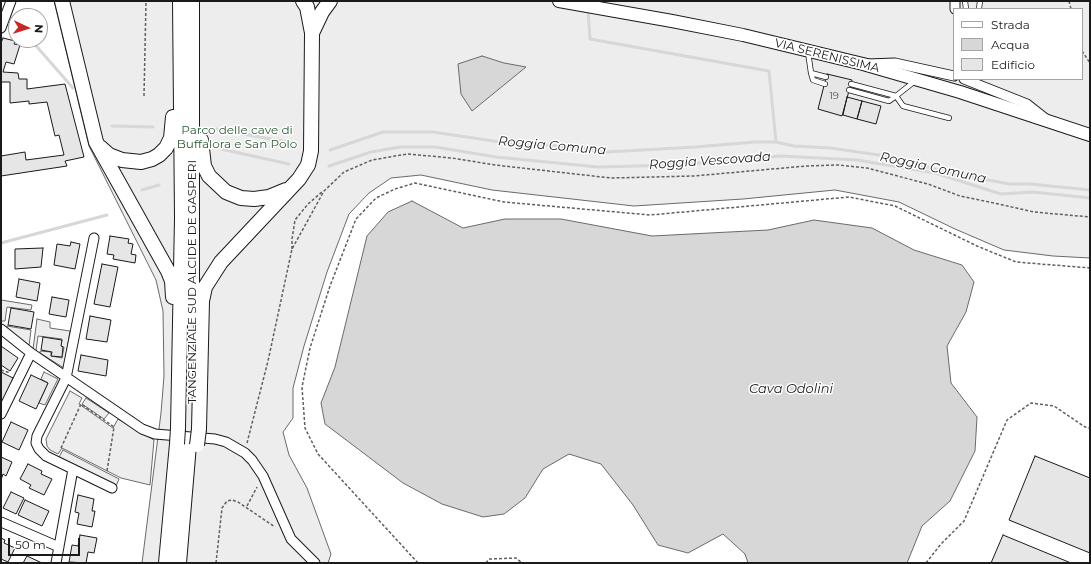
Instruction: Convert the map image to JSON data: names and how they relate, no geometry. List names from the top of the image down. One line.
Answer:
{"streets":{"highway":["TANGENZIALE SUD ALCIDE DE GASPERI"],"main road":["VIA SERENISSIMA"]},"water":["Roggia Comuna","Roggia Vescovada","Cava Odolini"],"parks":["Parco delle cave di Buffalora e San Polo"],"house_numbers":["19"],"legend":["Strada","Acqua","Edificio"],"scale_bar":"50 m","north":"right"}
